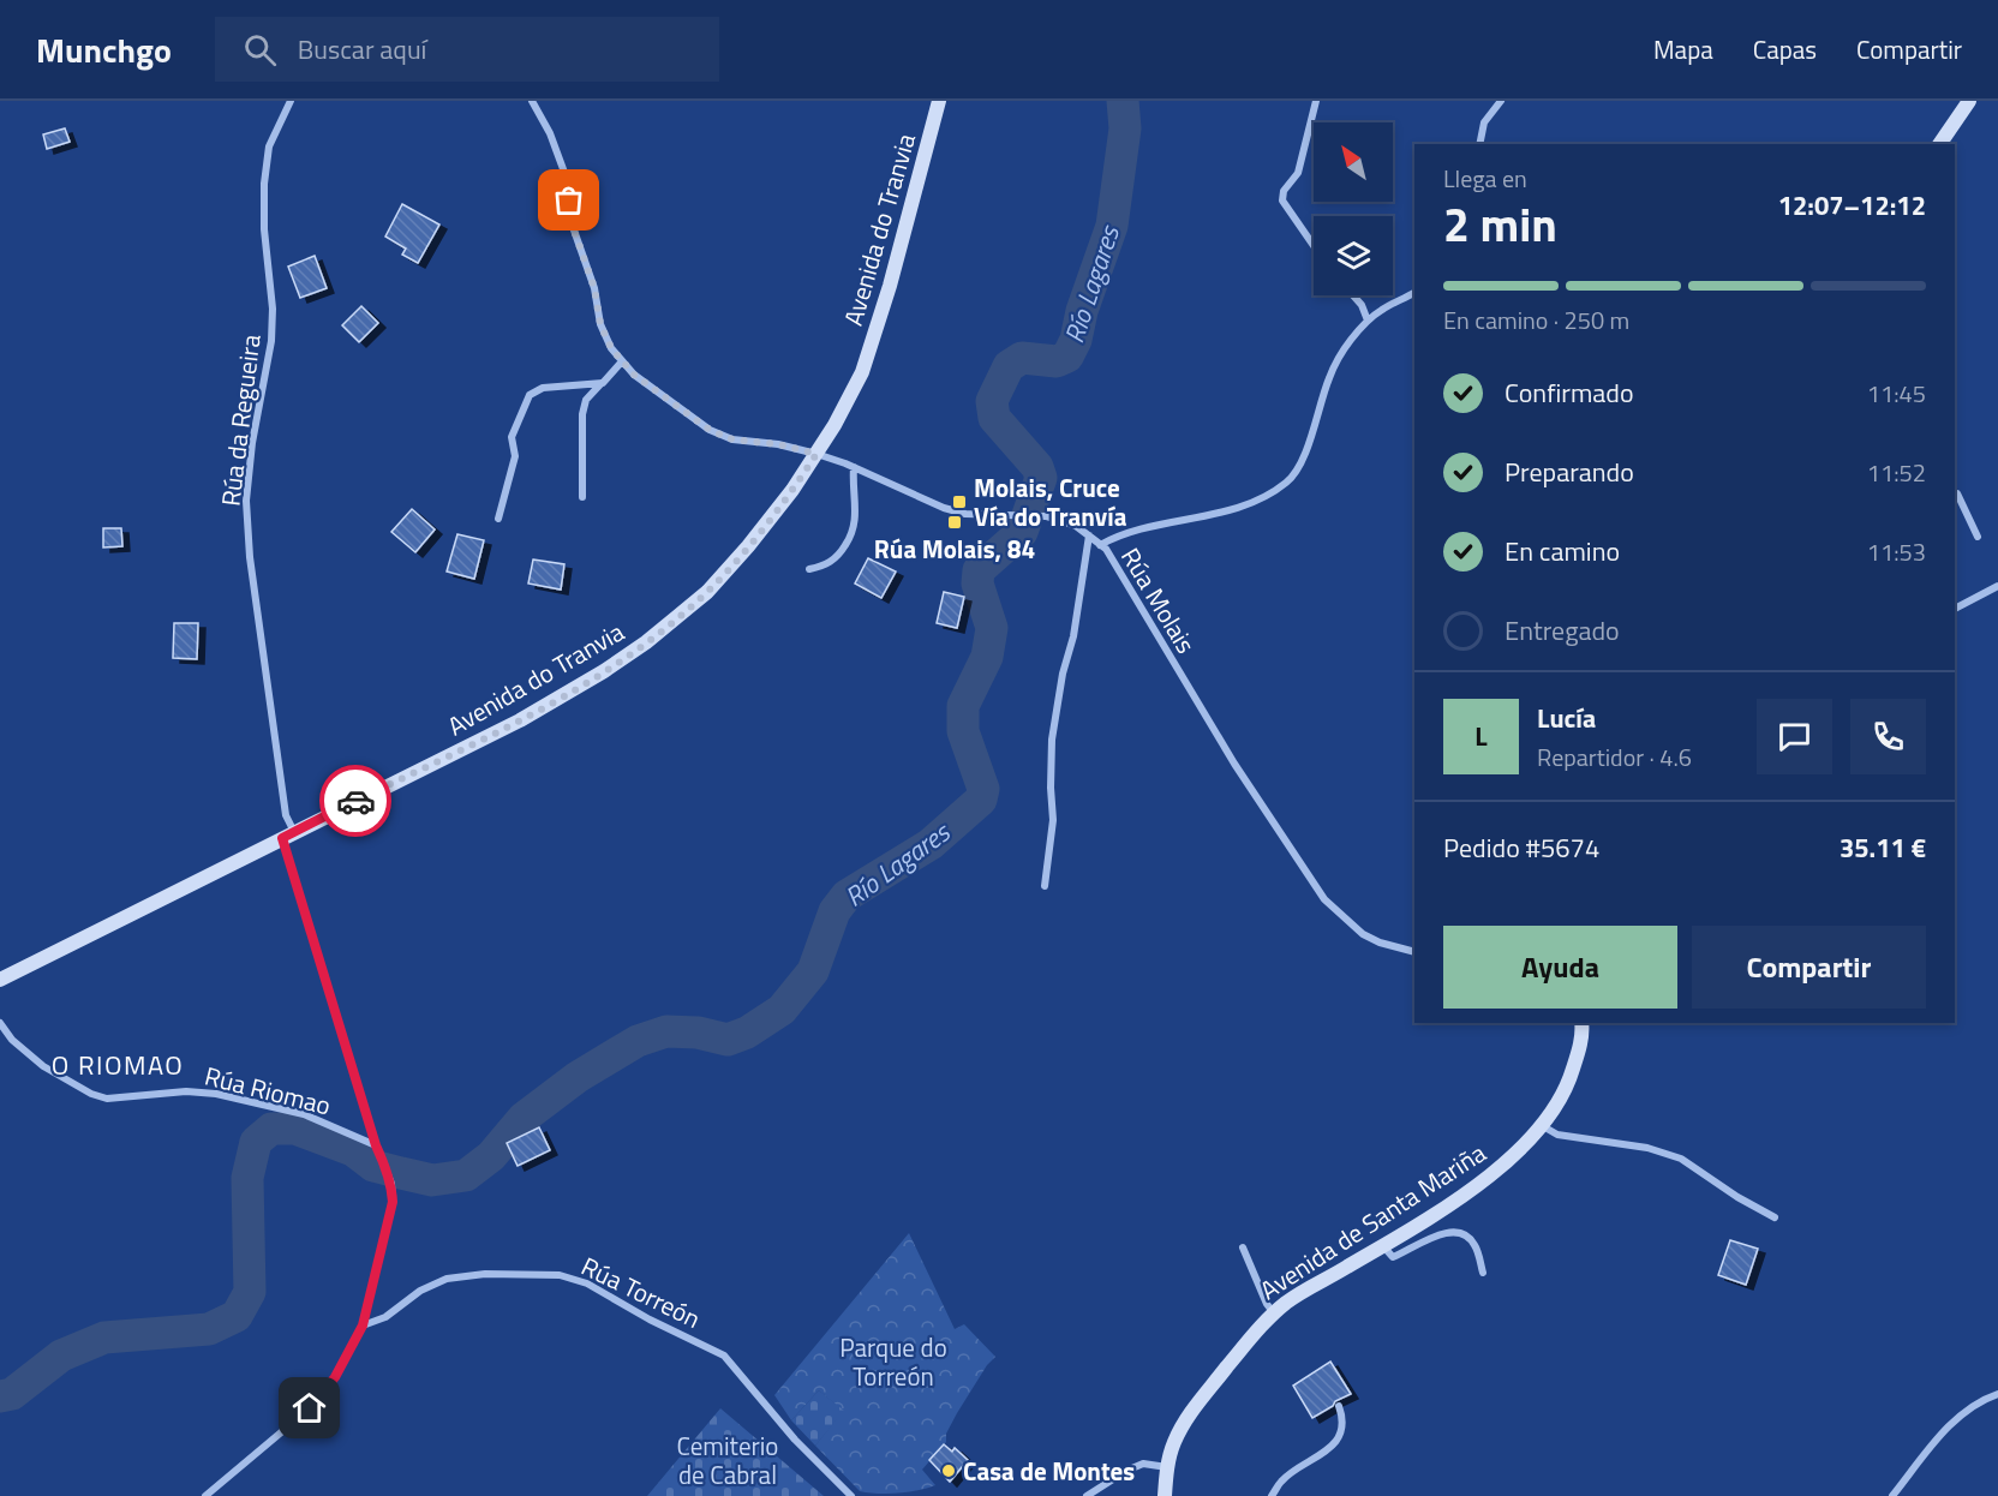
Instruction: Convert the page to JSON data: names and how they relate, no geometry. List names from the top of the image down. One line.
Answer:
{"streets":{"main road":["Avenida do Tranvia","Avenida de Santa Mariña"],"street":["Rúa da Regueira","Rúa Molais","Rúa Riomao","Rúa Torreón"]},"crossings":[["Avenida do Tranvia","Rúa da Regueira"],["Avenida do Tranvia","Rúa Molais"],["Rúa da Regueira","Rúa Riomao"],["Rúa da Regueira","Rúa Torreón"]],"districts":["O RIOMAO"],"water":["Río Lagares"],"parks":["Parque do Torreón","Cemiterio de Cabral"],"places":{"transit":["Molais, Cruce Vía do Tranvía","Rúa Molais, 84"],"other":["Casa de Montes"]},"north":"top left","page":{"header":"Munchgo","search":"Buscar aquí","nav":["Mapa","Capas","Compartir"],"heading":["2 min","Llega en","12:07–12:12"],"panel":["Lucía","Repartidor · 4.6","Pedido #5674","35.11 €"],"bar":"En camino · 250 m","list":[["Confirmado","11:45"],["Preparando","11:52"],["En camino","11:53"],"Entregado"],"round":"L","buttons":["Ayuda","Compartir"]}}
